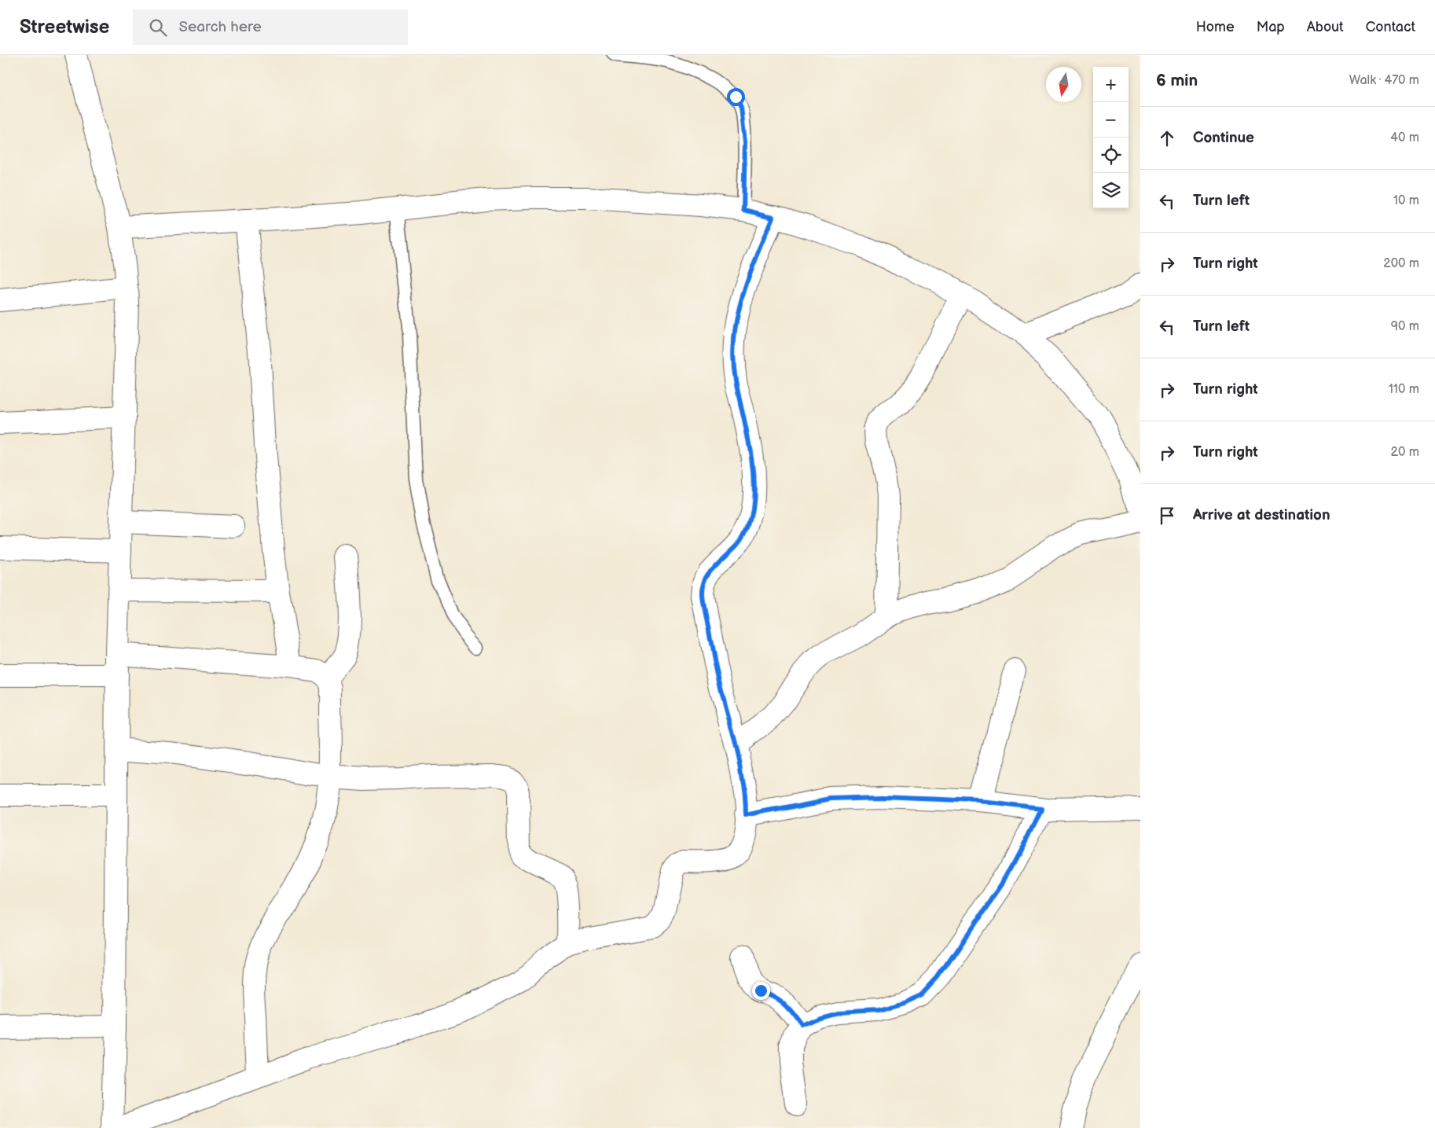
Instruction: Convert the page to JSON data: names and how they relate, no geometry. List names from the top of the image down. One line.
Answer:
{"north":"bottom","page":{"header":"Streetwise","search":"Search here","nav":["Home","Map","About","Contact"],"heading":["6 min","Walk · 470 m"],"map_buttons":["+","−"],"list":[["Continue","40 m"],["Turn left","10 m"],["Turn right","200 m"],["Turn left","90 m"],["Turn right","110 m"],["Turn right","20 m"],"Arrive at destination"]}}
